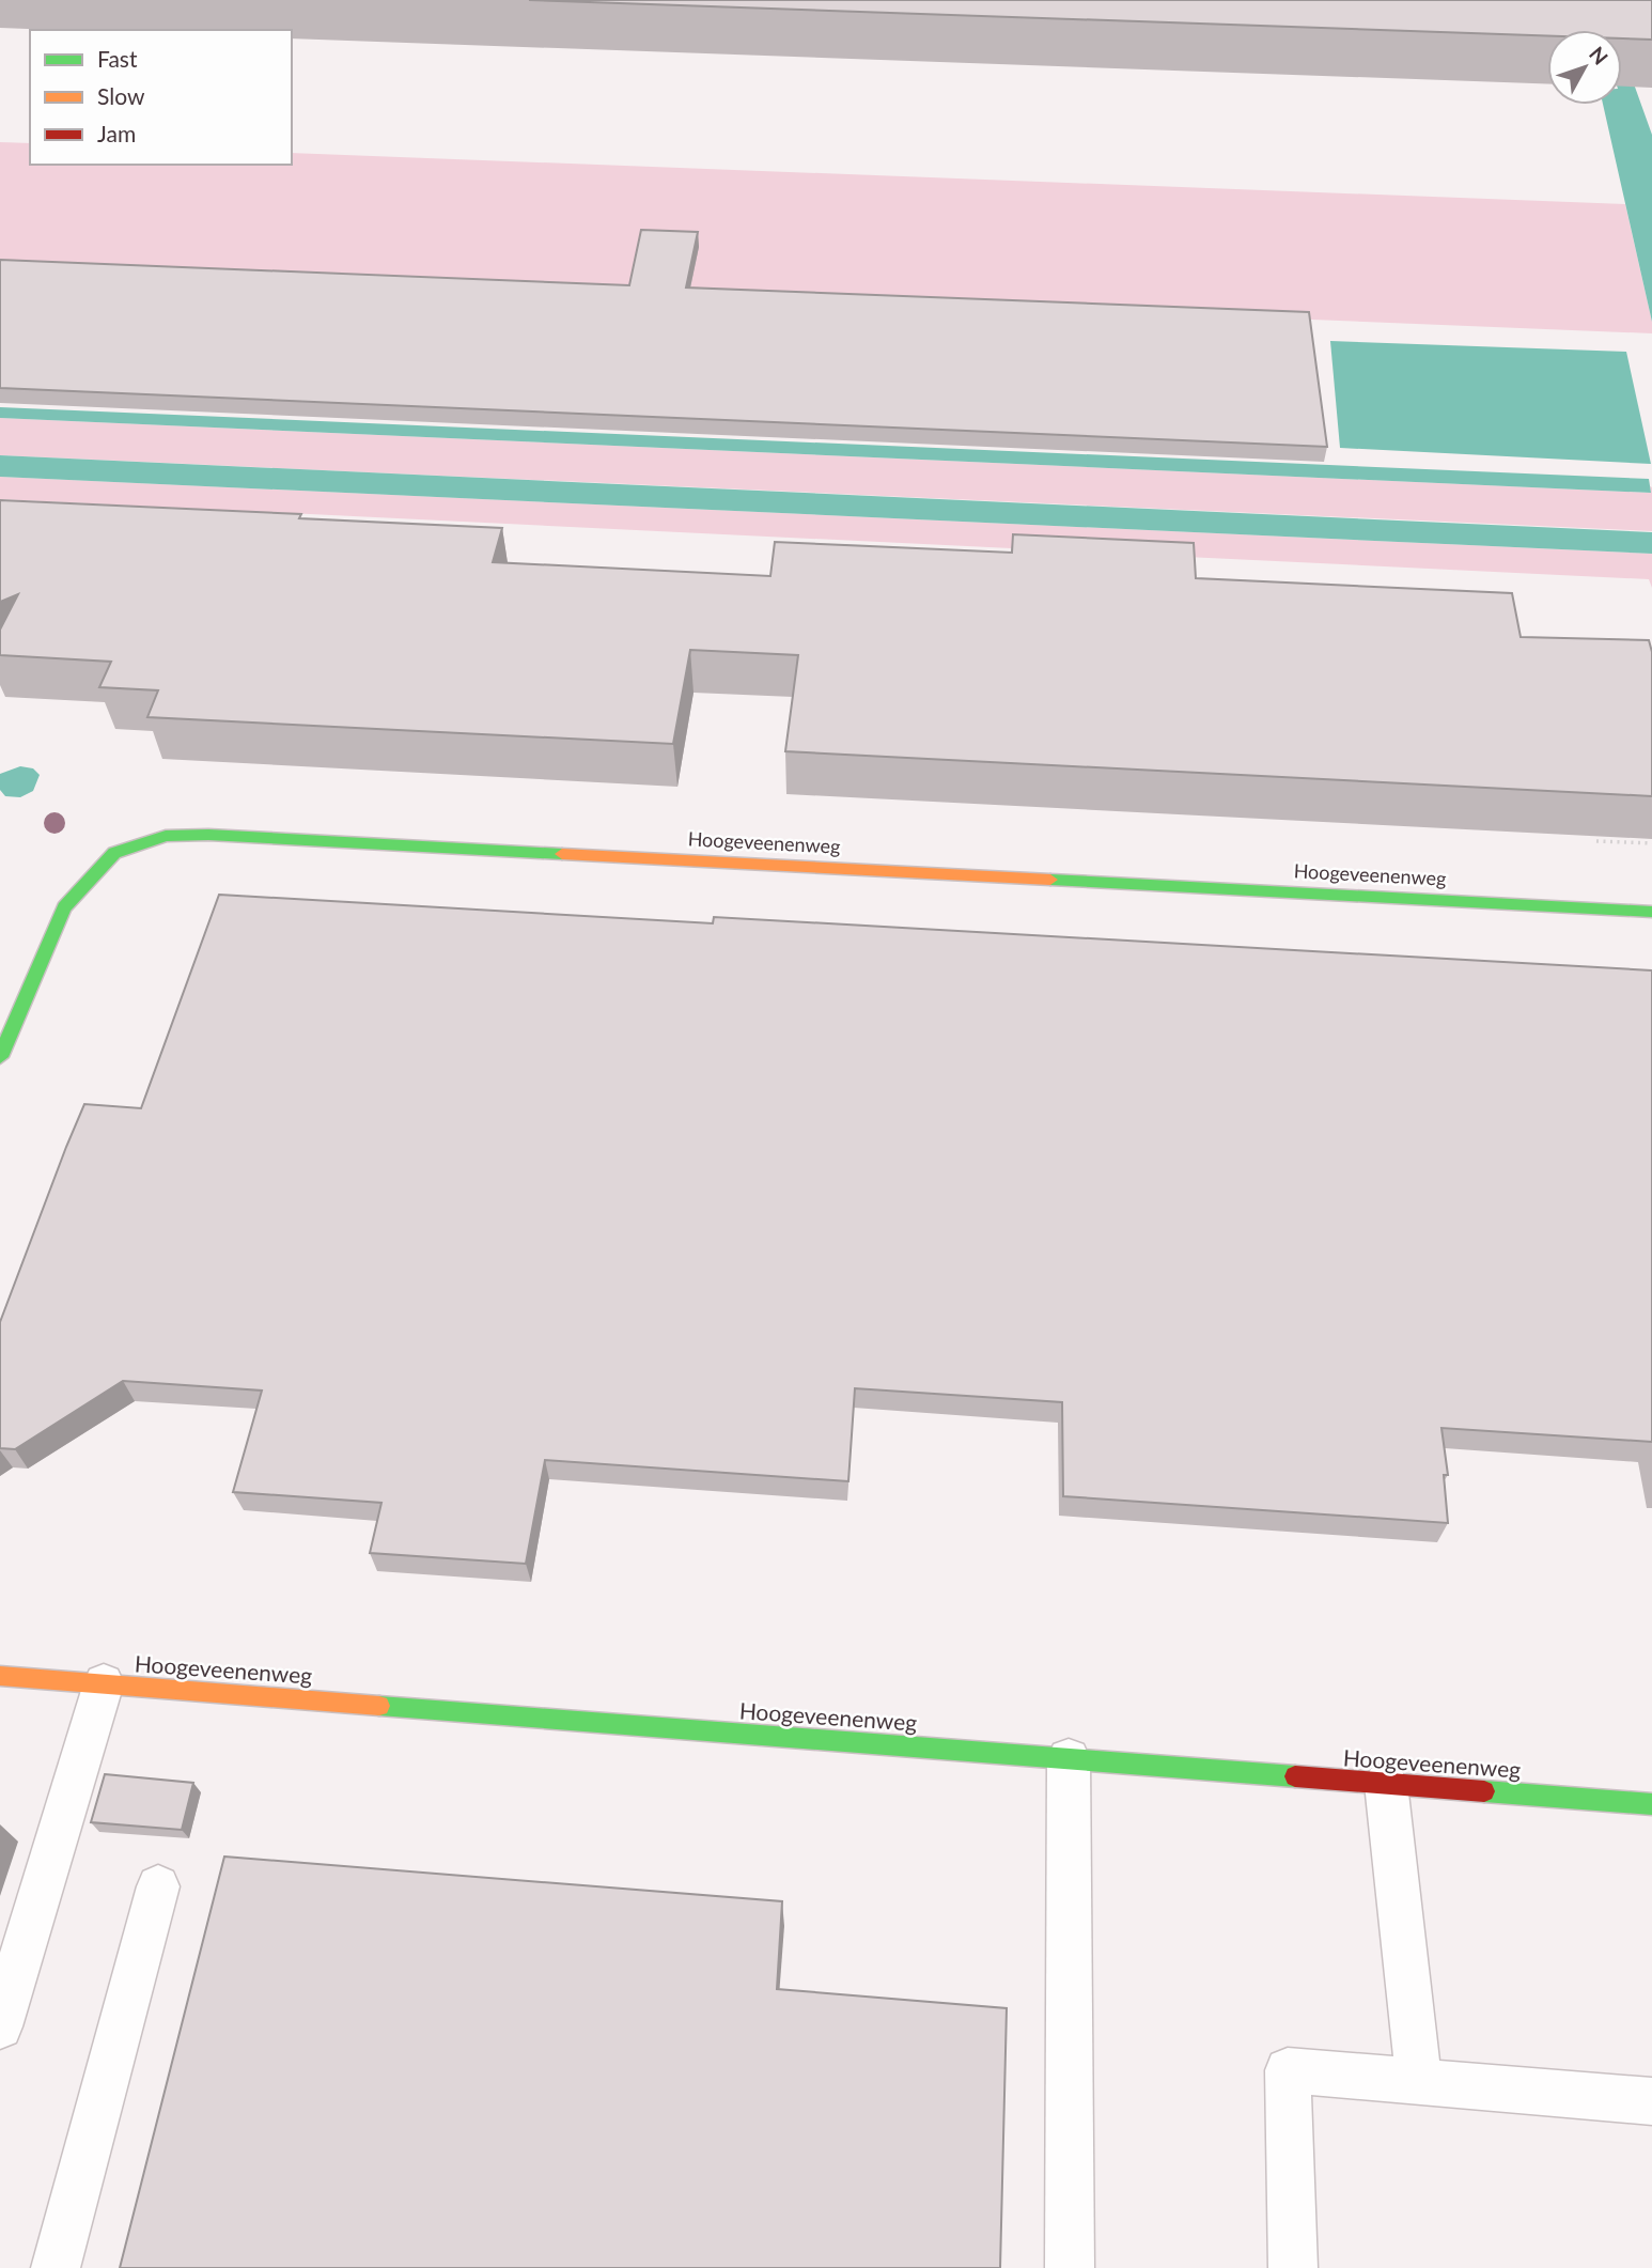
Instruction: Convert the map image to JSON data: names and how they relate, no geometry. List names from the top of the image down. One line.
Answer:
{"streets":{"street":["Hoogeveenenweg"]},"legend":["Fast","Slow","Jam"],"north":"top right"}
